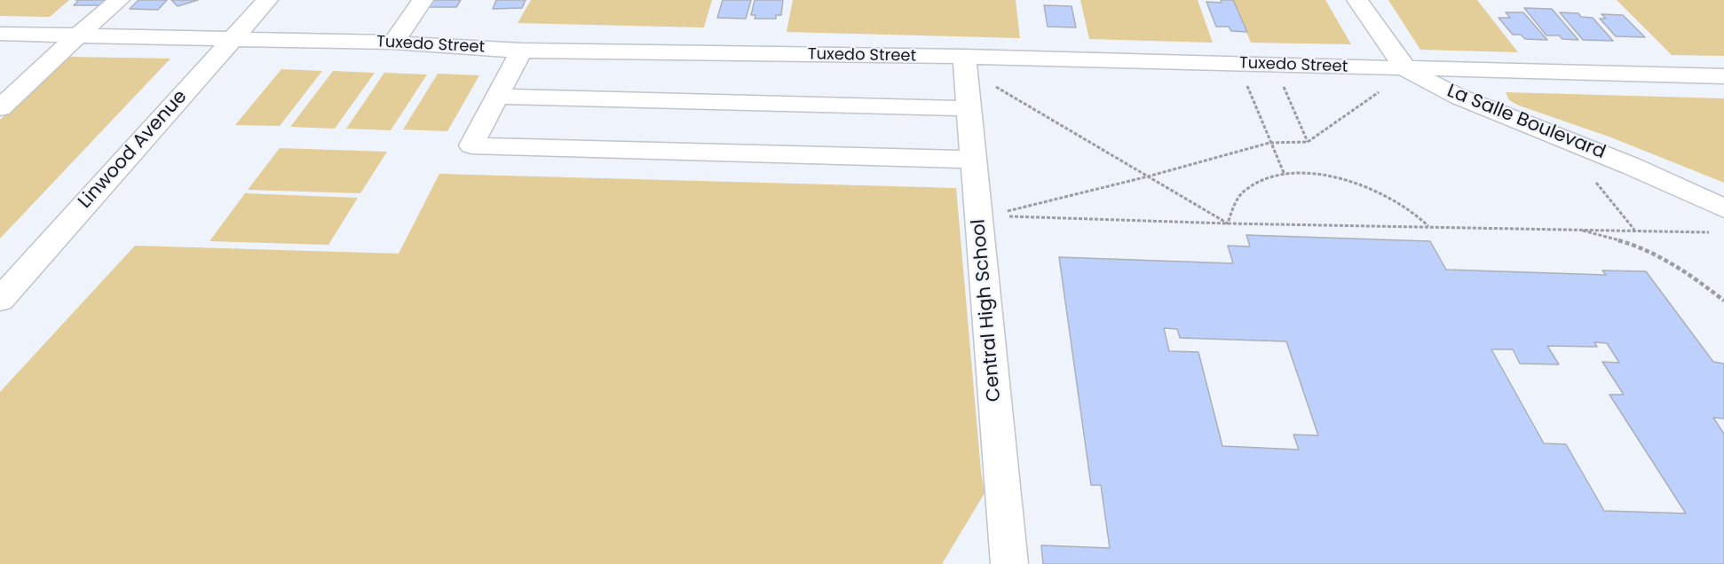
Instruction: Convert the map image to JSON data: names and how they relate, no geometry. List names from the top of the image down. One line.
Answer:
{"streets":{"street":["Tuxedo Street","La Salle Boulevard","Linwood Avenue","Central High School"]},"crossings":[["Tuxedo Street","La Salle Boulevard"],["Tuxedo Street","Linwood Avenue"],["Tuxedo Street","Central High School"]]}
